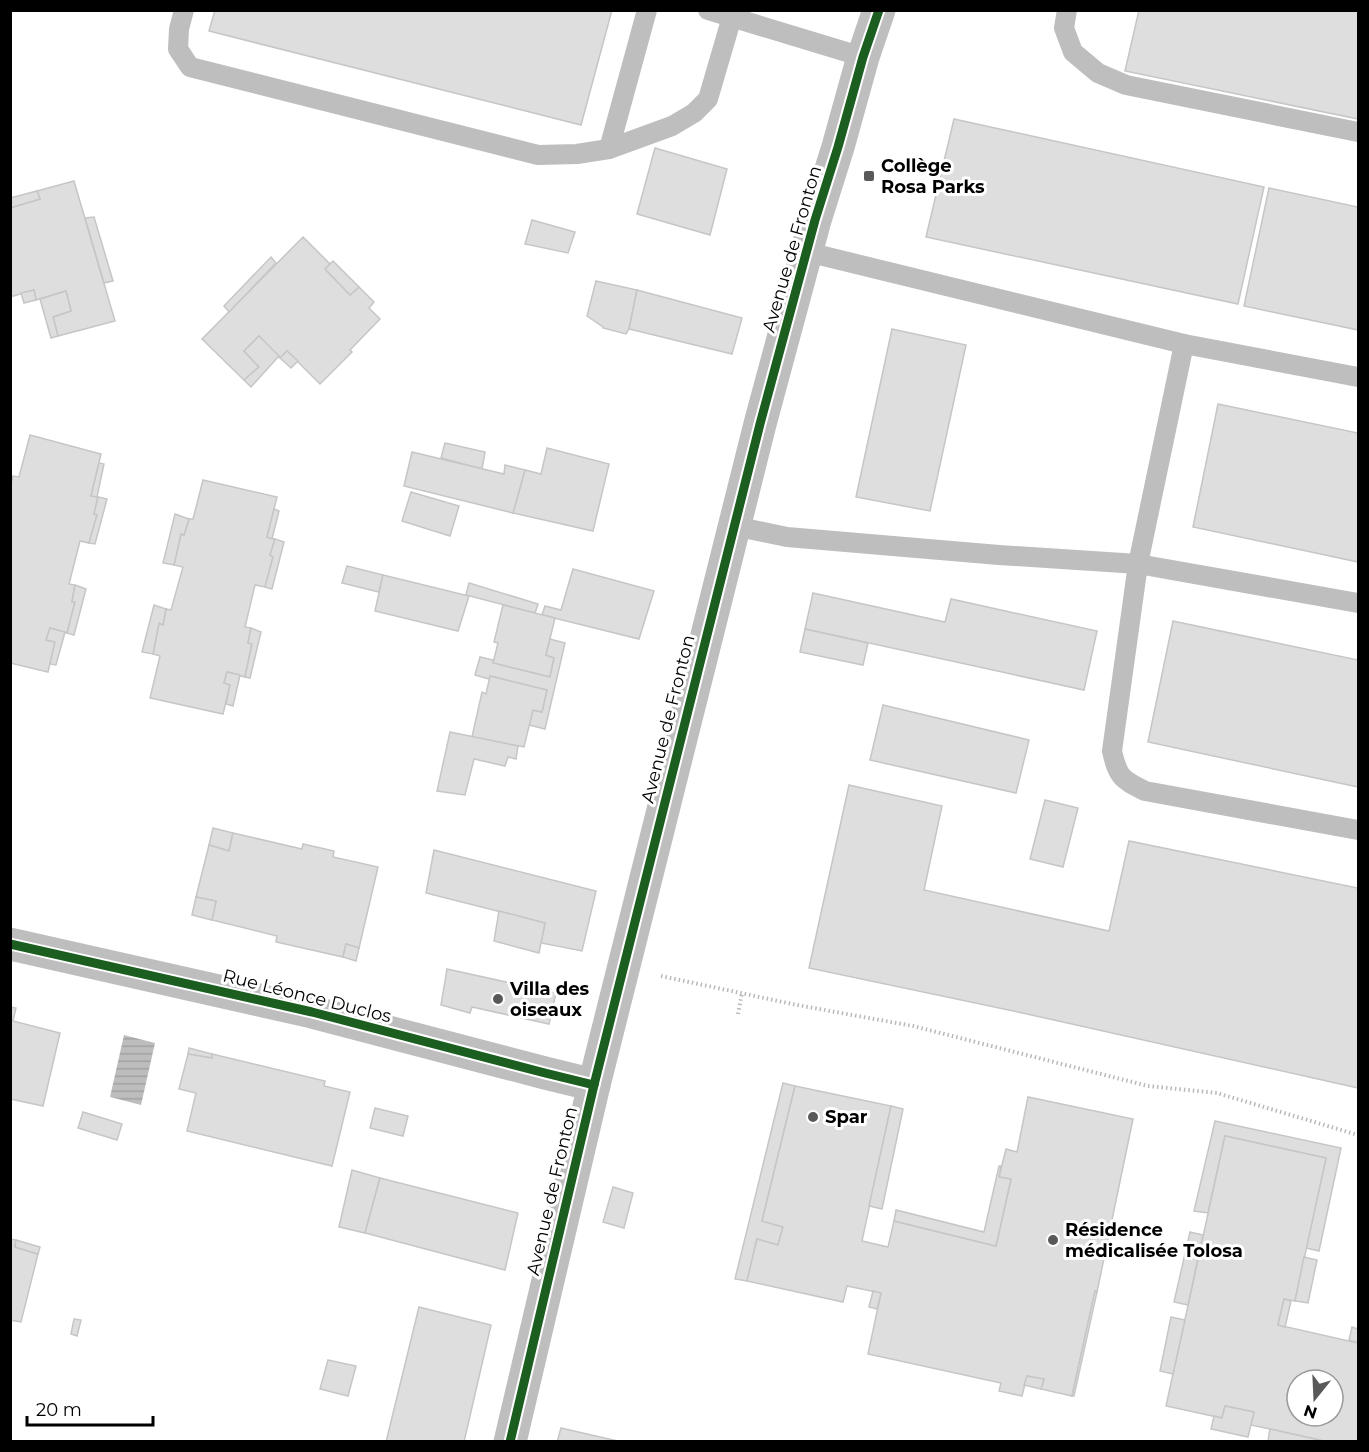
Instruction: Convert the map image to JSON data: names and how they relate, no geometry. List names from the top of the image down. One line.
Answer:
{"streets":{"street":["Avenue de Fronton","Rue Léonce Duclos"]},"crossings":[["Avenue de Fronton","Rue Léonce Duclos"]],"places":{"transit":["Collège Rosa Parks"],"other":["Villa des oiseaux","Spar","Résidence médicalisée Tolosa"]},"scale_bar":"20 m","north":"bottom"}
